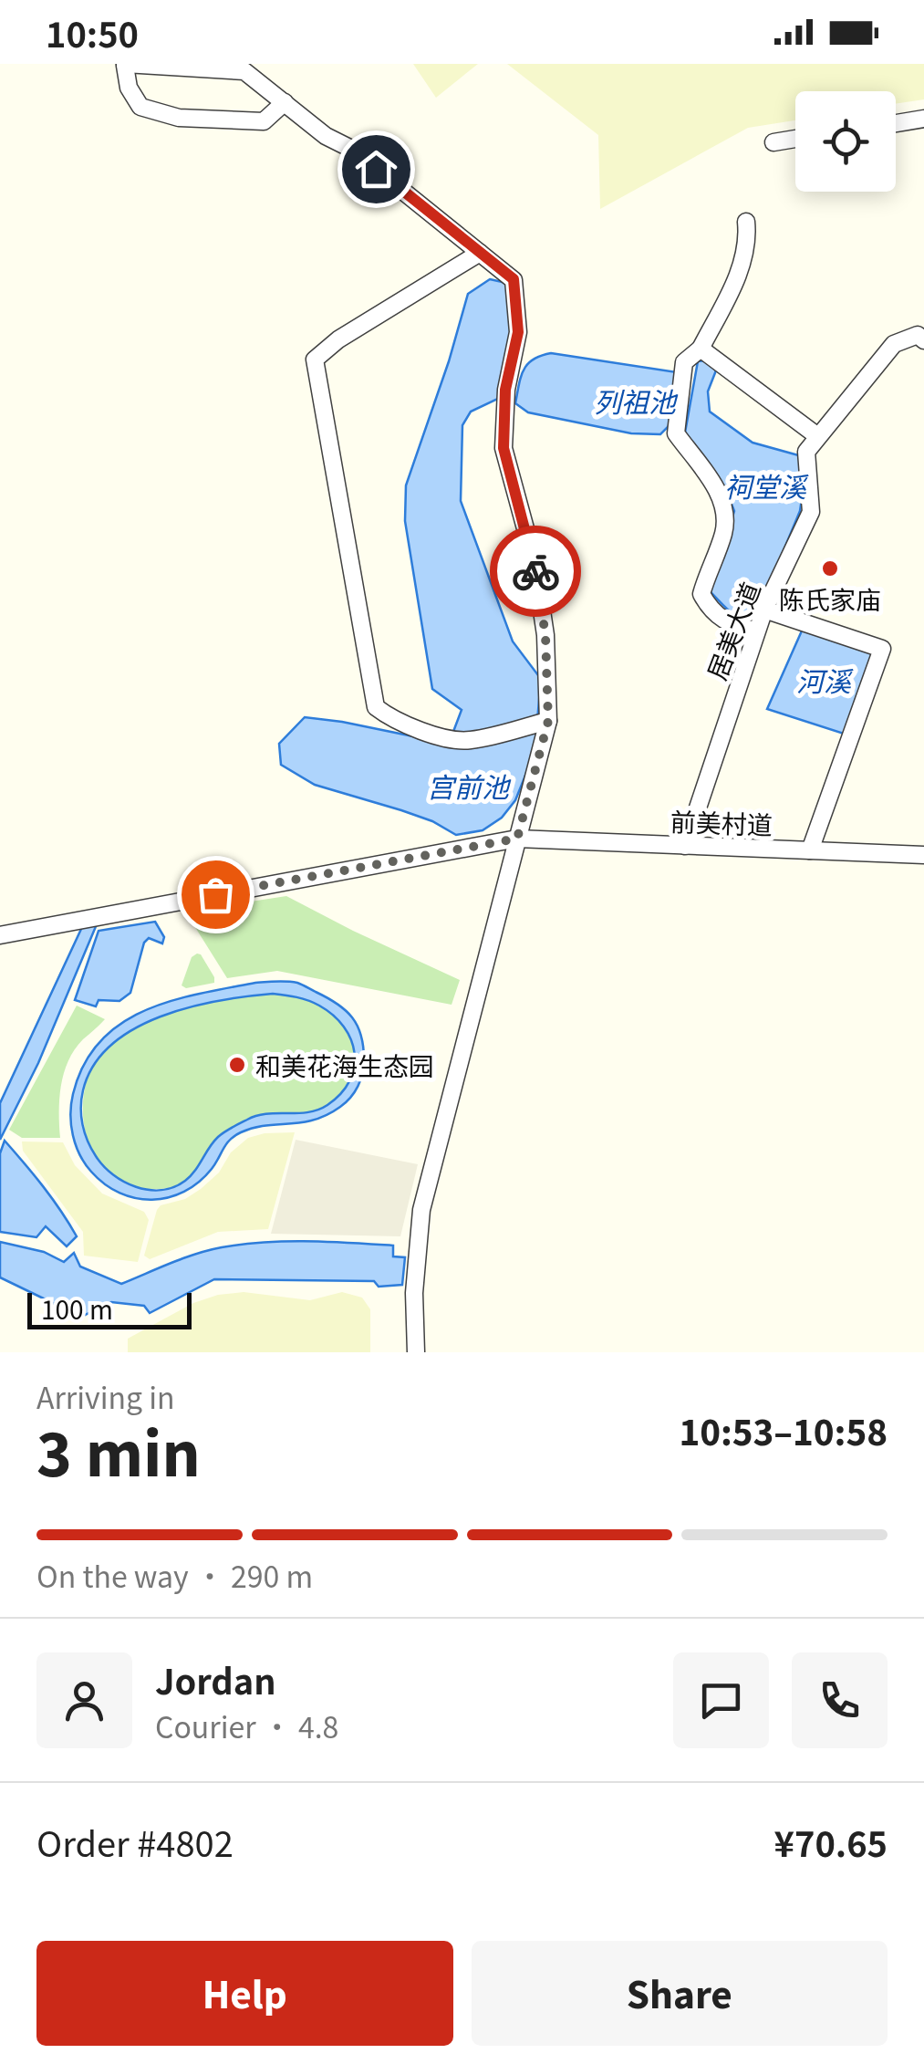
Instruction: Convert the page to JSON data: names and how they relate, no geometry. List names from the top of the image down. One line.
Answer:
{"streets":{"street":["居美大道","前美村道"]},"crossings":[["居美大道","前美村道"]],"water":["列祖池","祠堂溪","河溪","宫前池"],"places":["陈氏家庙","和美花海生态园"],"scale_bar":"100 m","page":{"status":"10:50","scale":"100 m","heading":["3 min","Arriving in","10:53–10:58"],"panel":["Jordan","Courier · 4.8","Order #4802","¥70.65"],"bar":"On the way · 290 m","buttons":["Help","Share"]}}
